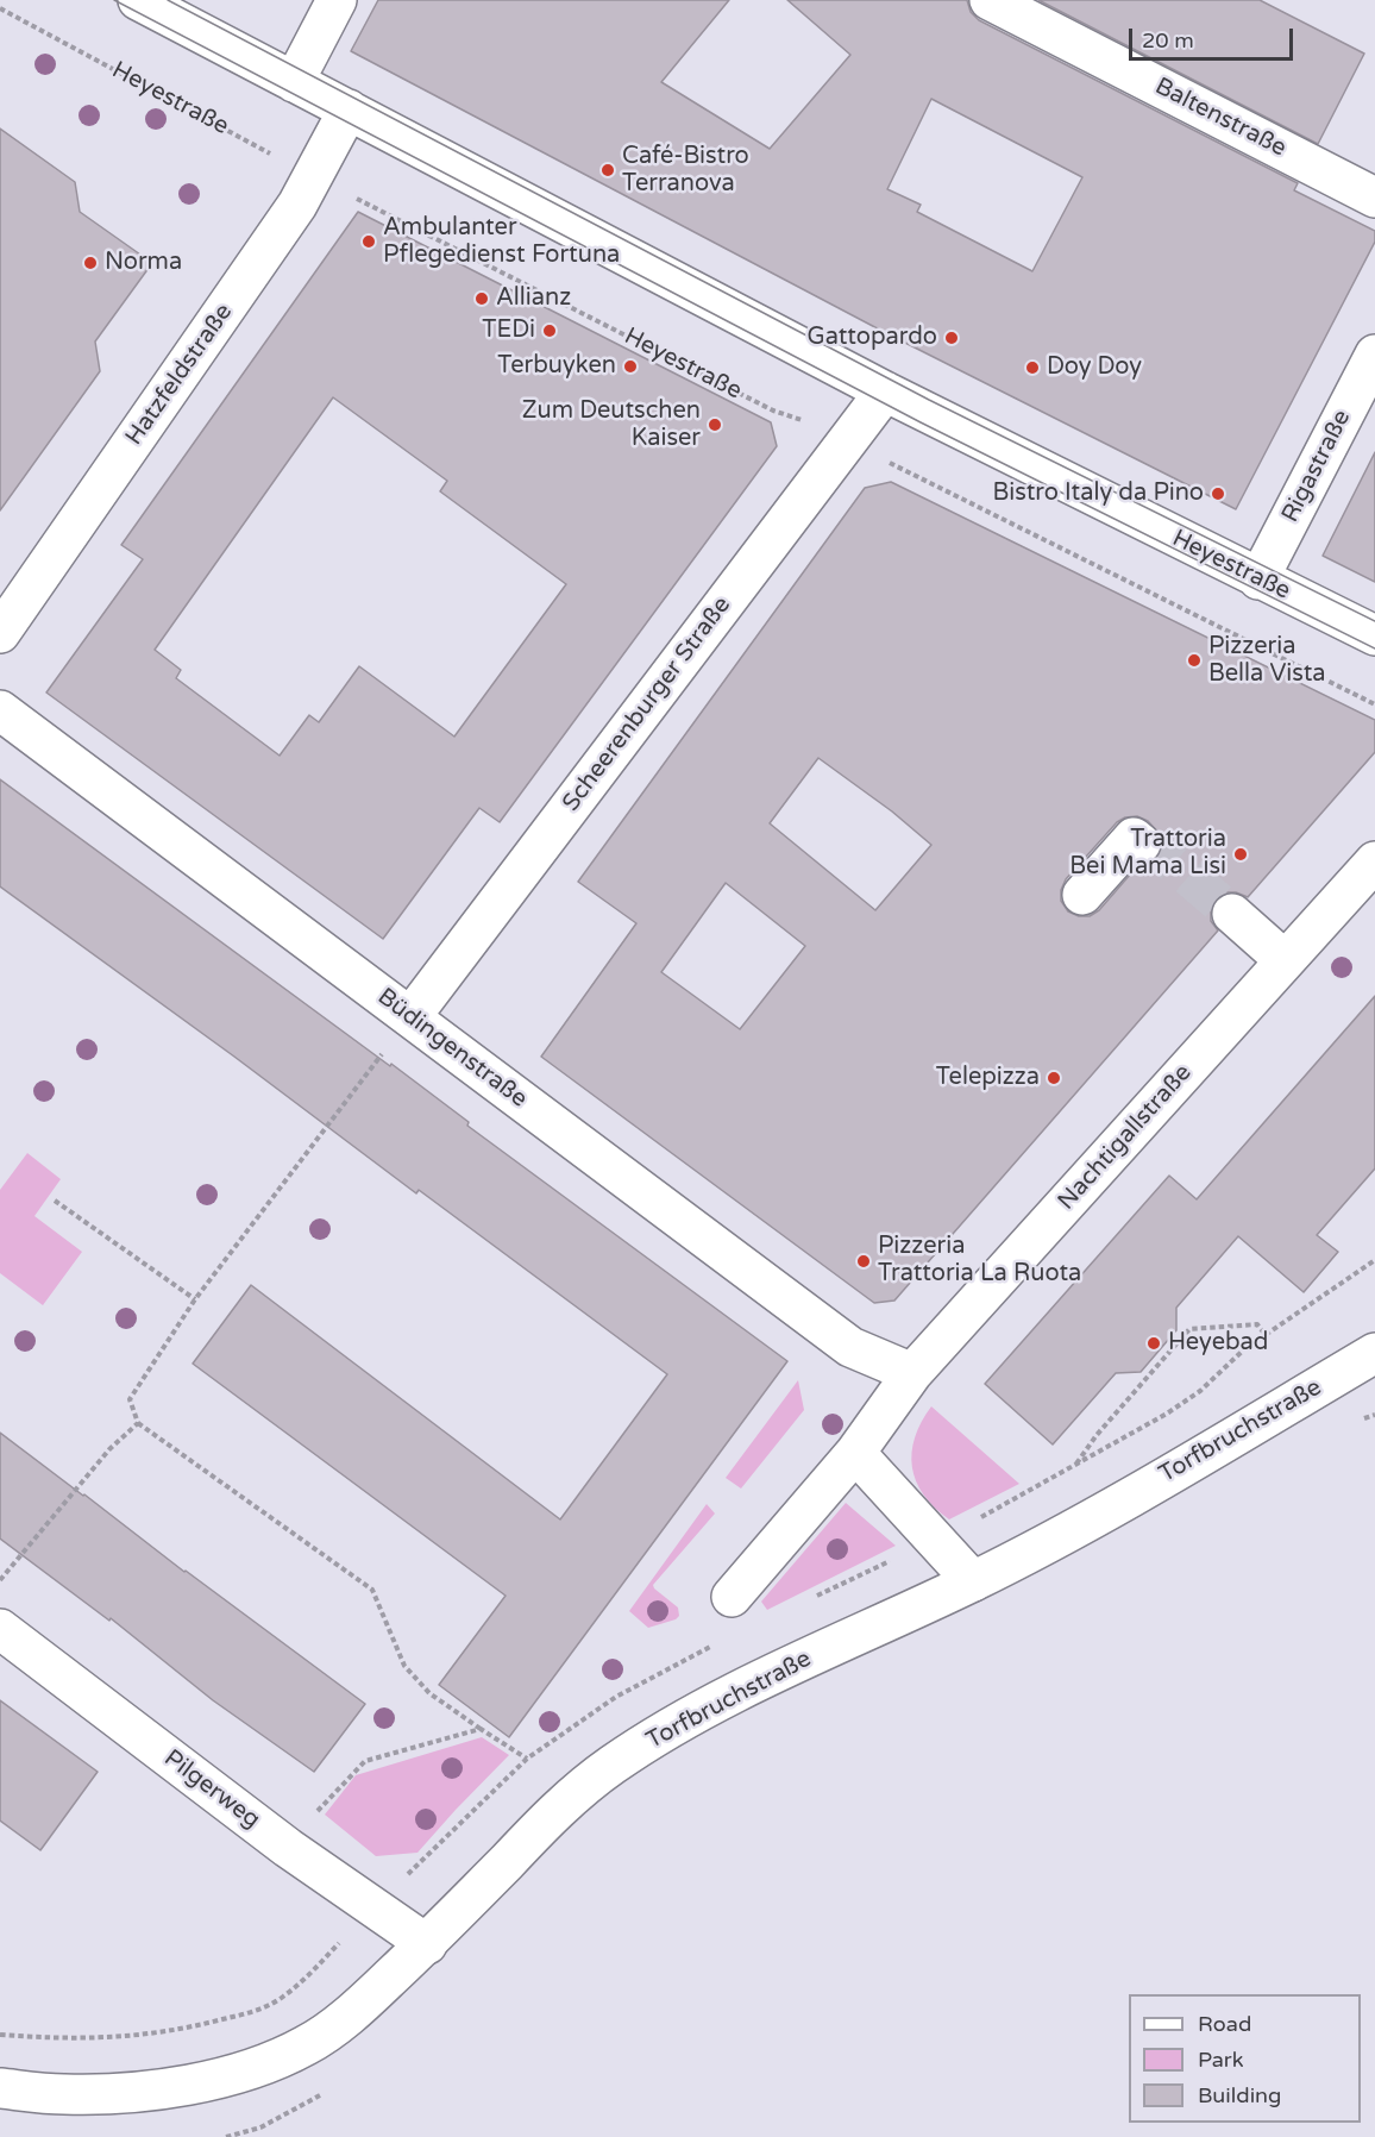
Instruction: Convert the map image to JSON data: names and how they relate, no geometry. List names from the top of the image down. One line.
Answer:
{"streets":{"street":["Heyestraße","Baltenstraße","Hatzfeldstraße","Rigastraße","Scheerenburger Straße","Büdingenstraße","Nachtigallstraße","Torfbruchstraße","Pilgerweg"]},"crossings":[["Heyestraße","Hatzfeldstraße"],["Heyestraße","Rigastraße"],["Heyestraße","Scheerenburger Straße"],["Scheerenburger Straße","Büdingenstraße"],["Büdingenstraße","Nachtigallstraße"],["Torfbruchstraße","Pilgerweg"]],"places":["Café-Bistro Terranova","Ambulanter Pflegedienst Fortuna","Norma","Allianz","TEDi","Gattopardo","Terbuyken","Doy Doy","Zum Deutschen Kaiser","Bistro Italy da Pino","Pizzeria Bella Vista","Trattoria Bei Mama Lisi","Telepizza","Pizzeria Trattoria La Ruota","Heyebad"],"legend":["Road","Park","Building"],"scale_bar":"20 m"}
